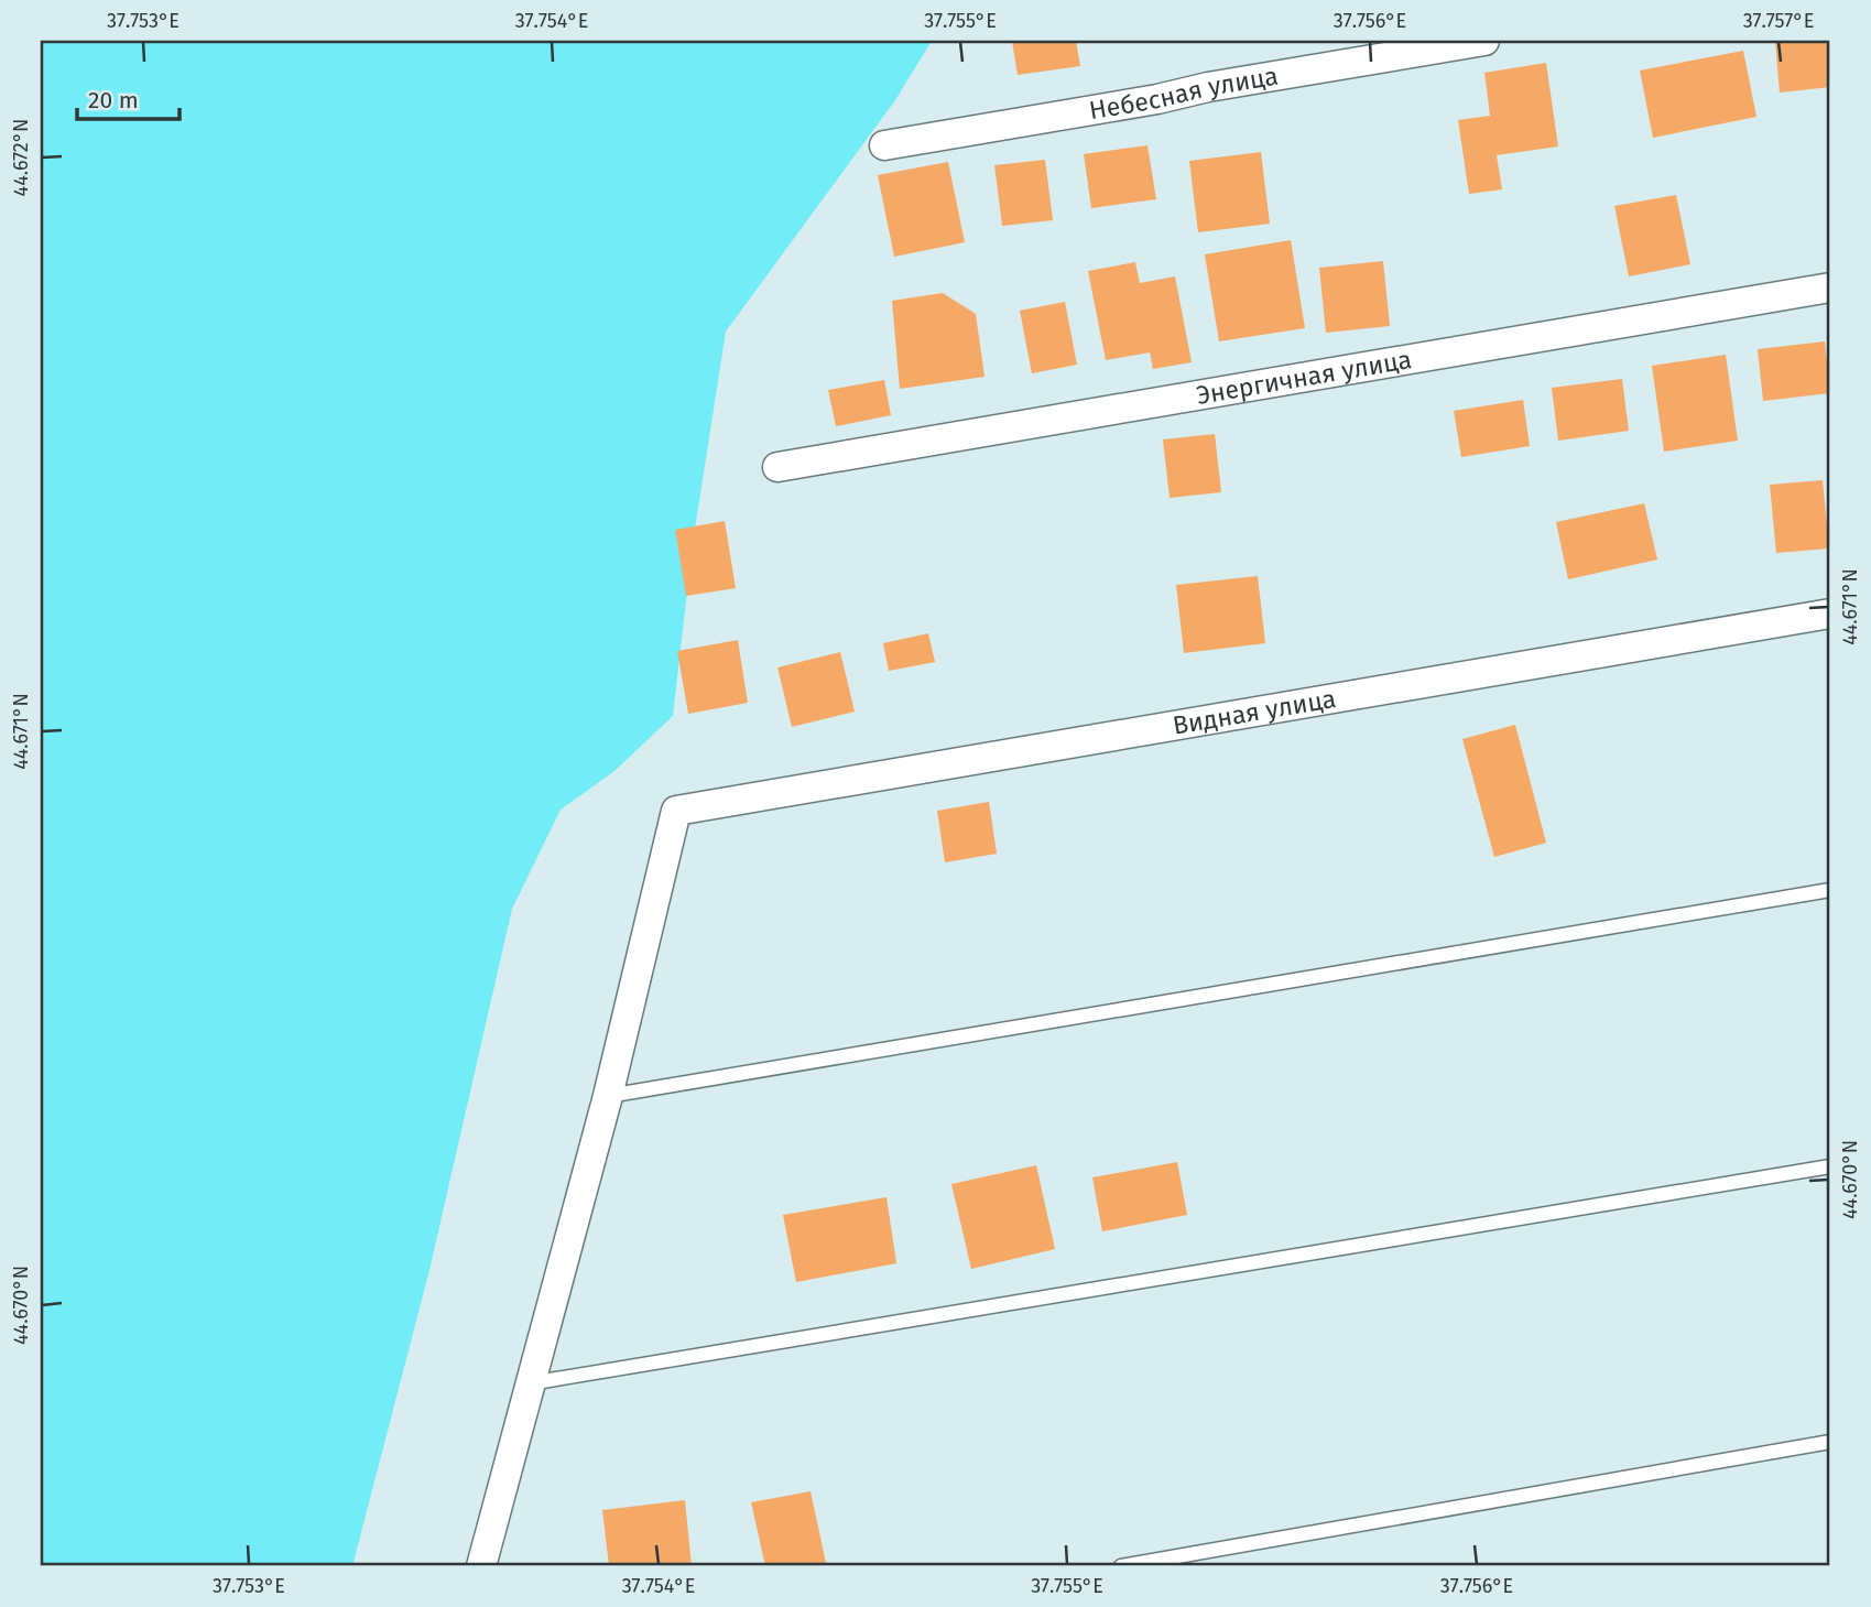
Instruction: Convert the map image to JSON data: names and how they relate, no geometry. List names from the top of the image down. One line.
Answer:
{"streets":{"street":["Небесная улица","Энергичная улица","Видная улица"]},"scale_bar":"20 m","coordinates":["37.753°E","37.754°E","37.755°E","37.756°E","37.757°E","44.672°N","44.671°N","44.670°N"]}
